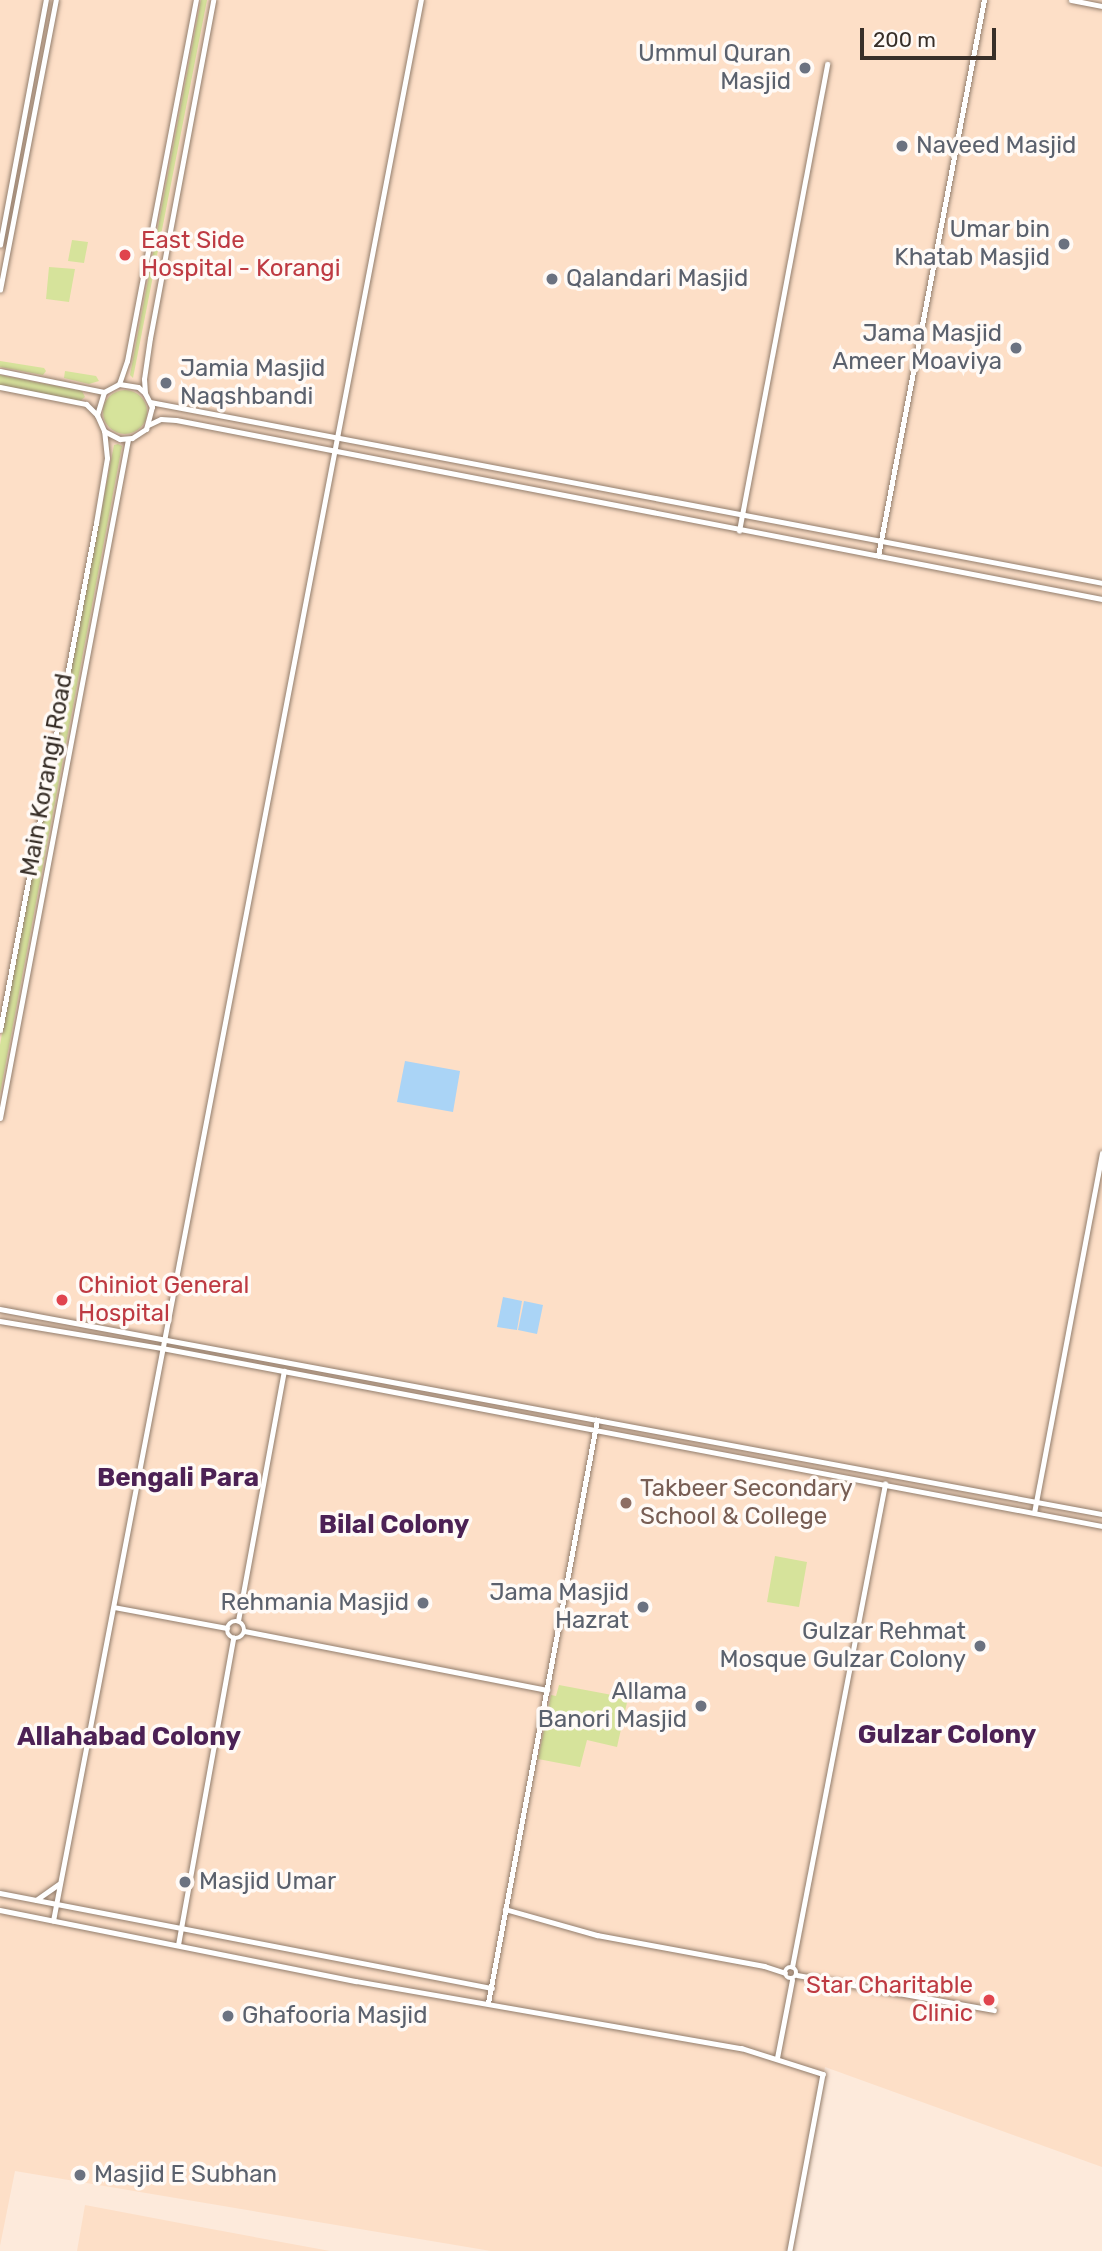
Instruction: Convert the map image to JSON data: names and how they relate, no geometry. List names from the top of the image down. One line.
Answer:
{"streets":{"main road":["Main Korangi Road"]},"districts":["Bengali Para","Bilal Colony","Gulzar Colony","Allahabad Colony"],"places":["Ummul Quran Masjid","Naveed Masjid","Umar bin Khatab Masjid","East Side Hospital - Korangi","Qalandari Masjid","Jama Masjid Ameer Moaviya","Jamia Masjid Naqshbandi","Chiniot General Hospital","Takbeer Secondary School & College","Rehmania Masjid","Jama Masjid Hazrat","Gulzar Rehmat Mosque Gulzar Colony","Allama Banori Masjid","Masjid Umar","Star Charitable Clinic","Ghafooria Masjid","Masjid E Subhan"],"scale_bar":"200 m"}
